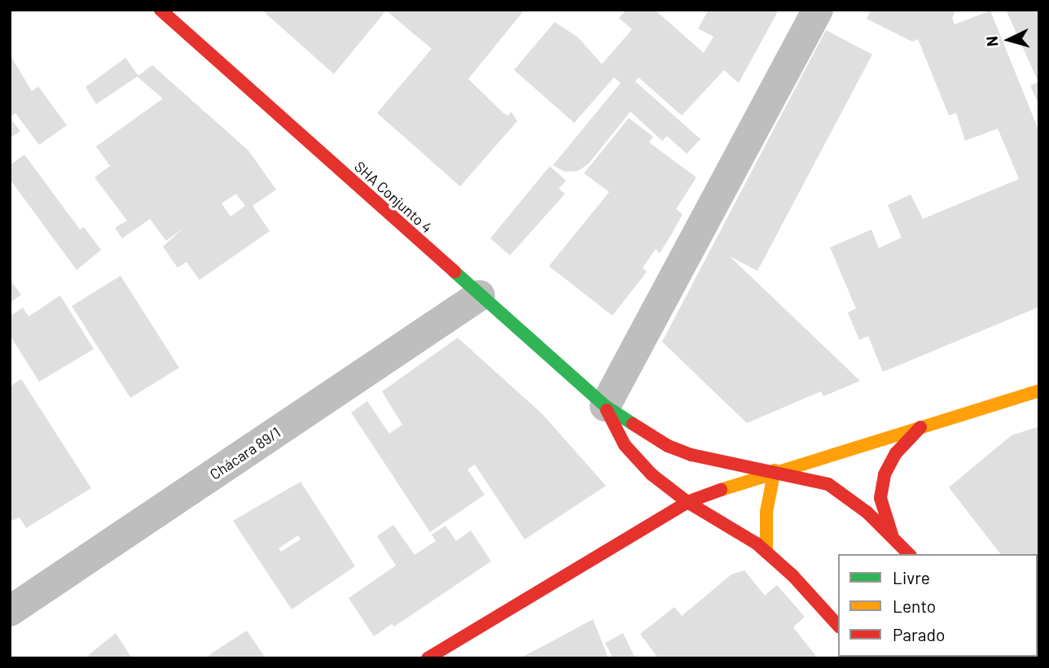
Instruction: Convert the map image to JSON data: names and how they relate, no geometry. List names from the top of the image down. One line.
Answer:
{"streets":{"street":["SHA Conjunto 4","Chácara 89/1"]},"crossings":[["SHA Conjunto 4","Chácara 89/1"]],"legend":["Livre","Lento","Parado"],"north":"left"}
